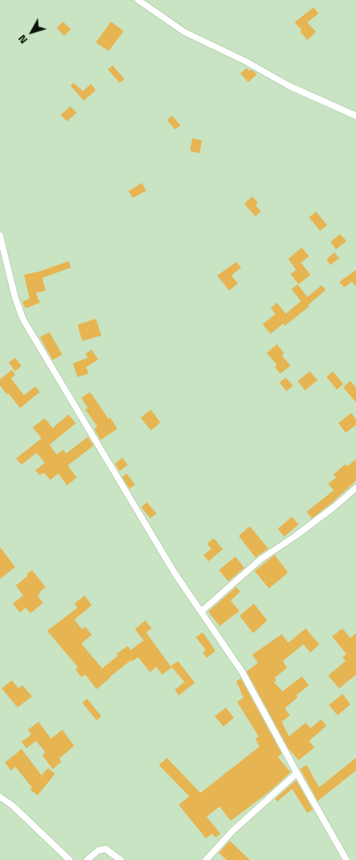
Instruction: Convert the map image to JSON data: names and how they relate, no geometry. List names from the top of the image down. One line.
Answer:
{"north":"bottom left"}
